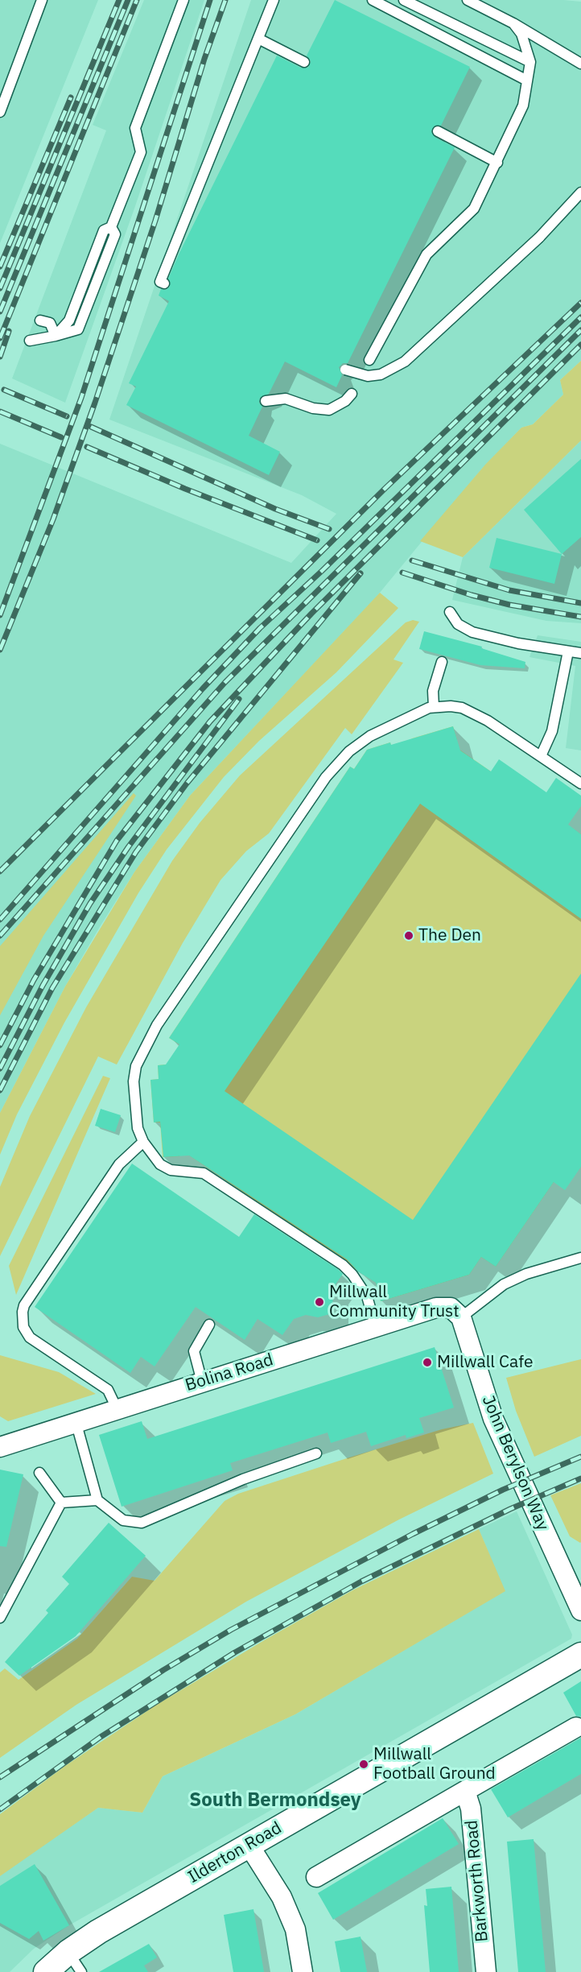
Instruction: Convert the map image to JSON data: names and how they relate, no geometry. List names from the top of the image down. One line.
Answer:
{"streets":{"street":["Bolina Road","John Berylson Way","Ilderton Road","Barkworth Road"]},"crossings":[["Bolina Road","John Berylson Way"]],"districts":["South Bermondsey"],"places":["The Den","Millwall Community Trust","Millwall Cafe","Millwall Football Ground"]}
